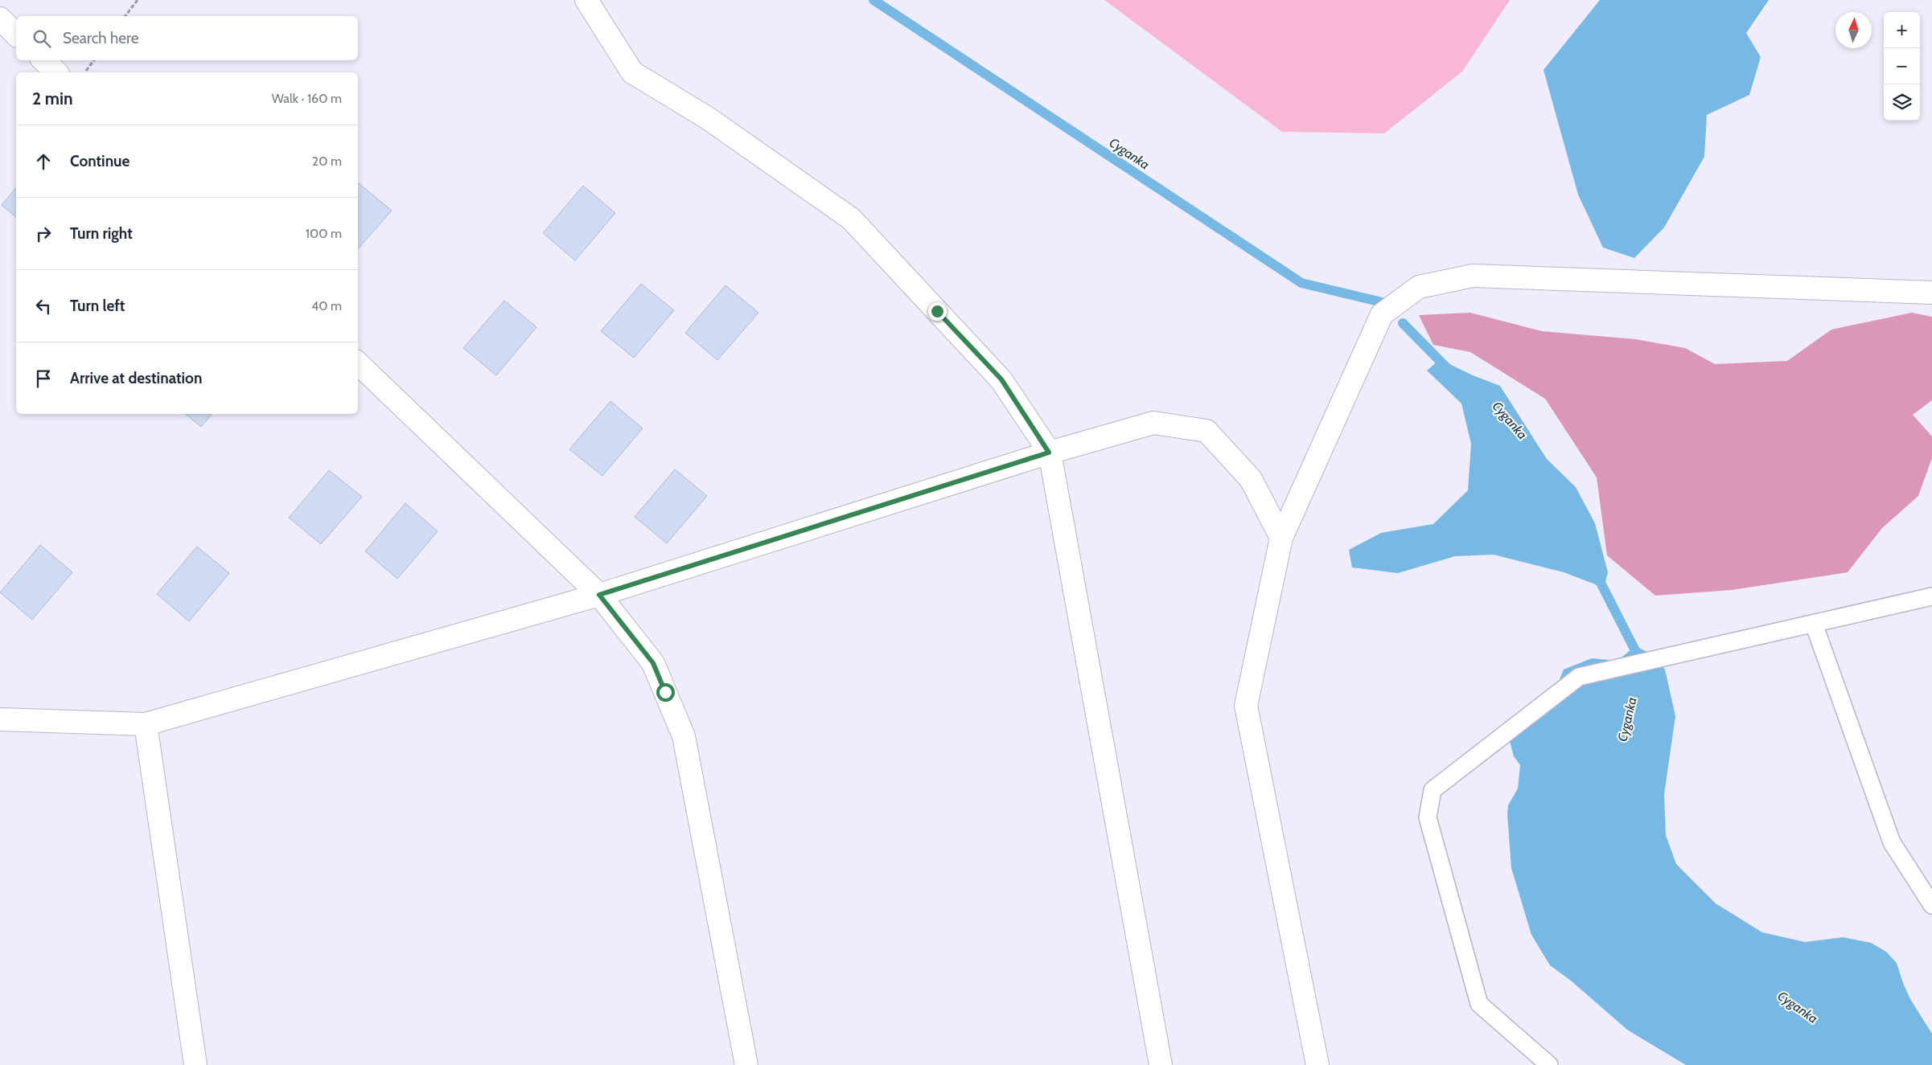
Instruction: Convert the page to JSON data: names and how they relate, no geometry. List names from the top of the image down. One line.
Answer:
{"water":["Cyganka"],"north":"top","page":{"map_buttons":["+","−"],"search":"Search here","heading":["2 min","Walk · 160 m"],"list":[["Continue","20 m"],["Turn right","100 m"],["Turn left","40 m"],"Arrive at destination"]}}
